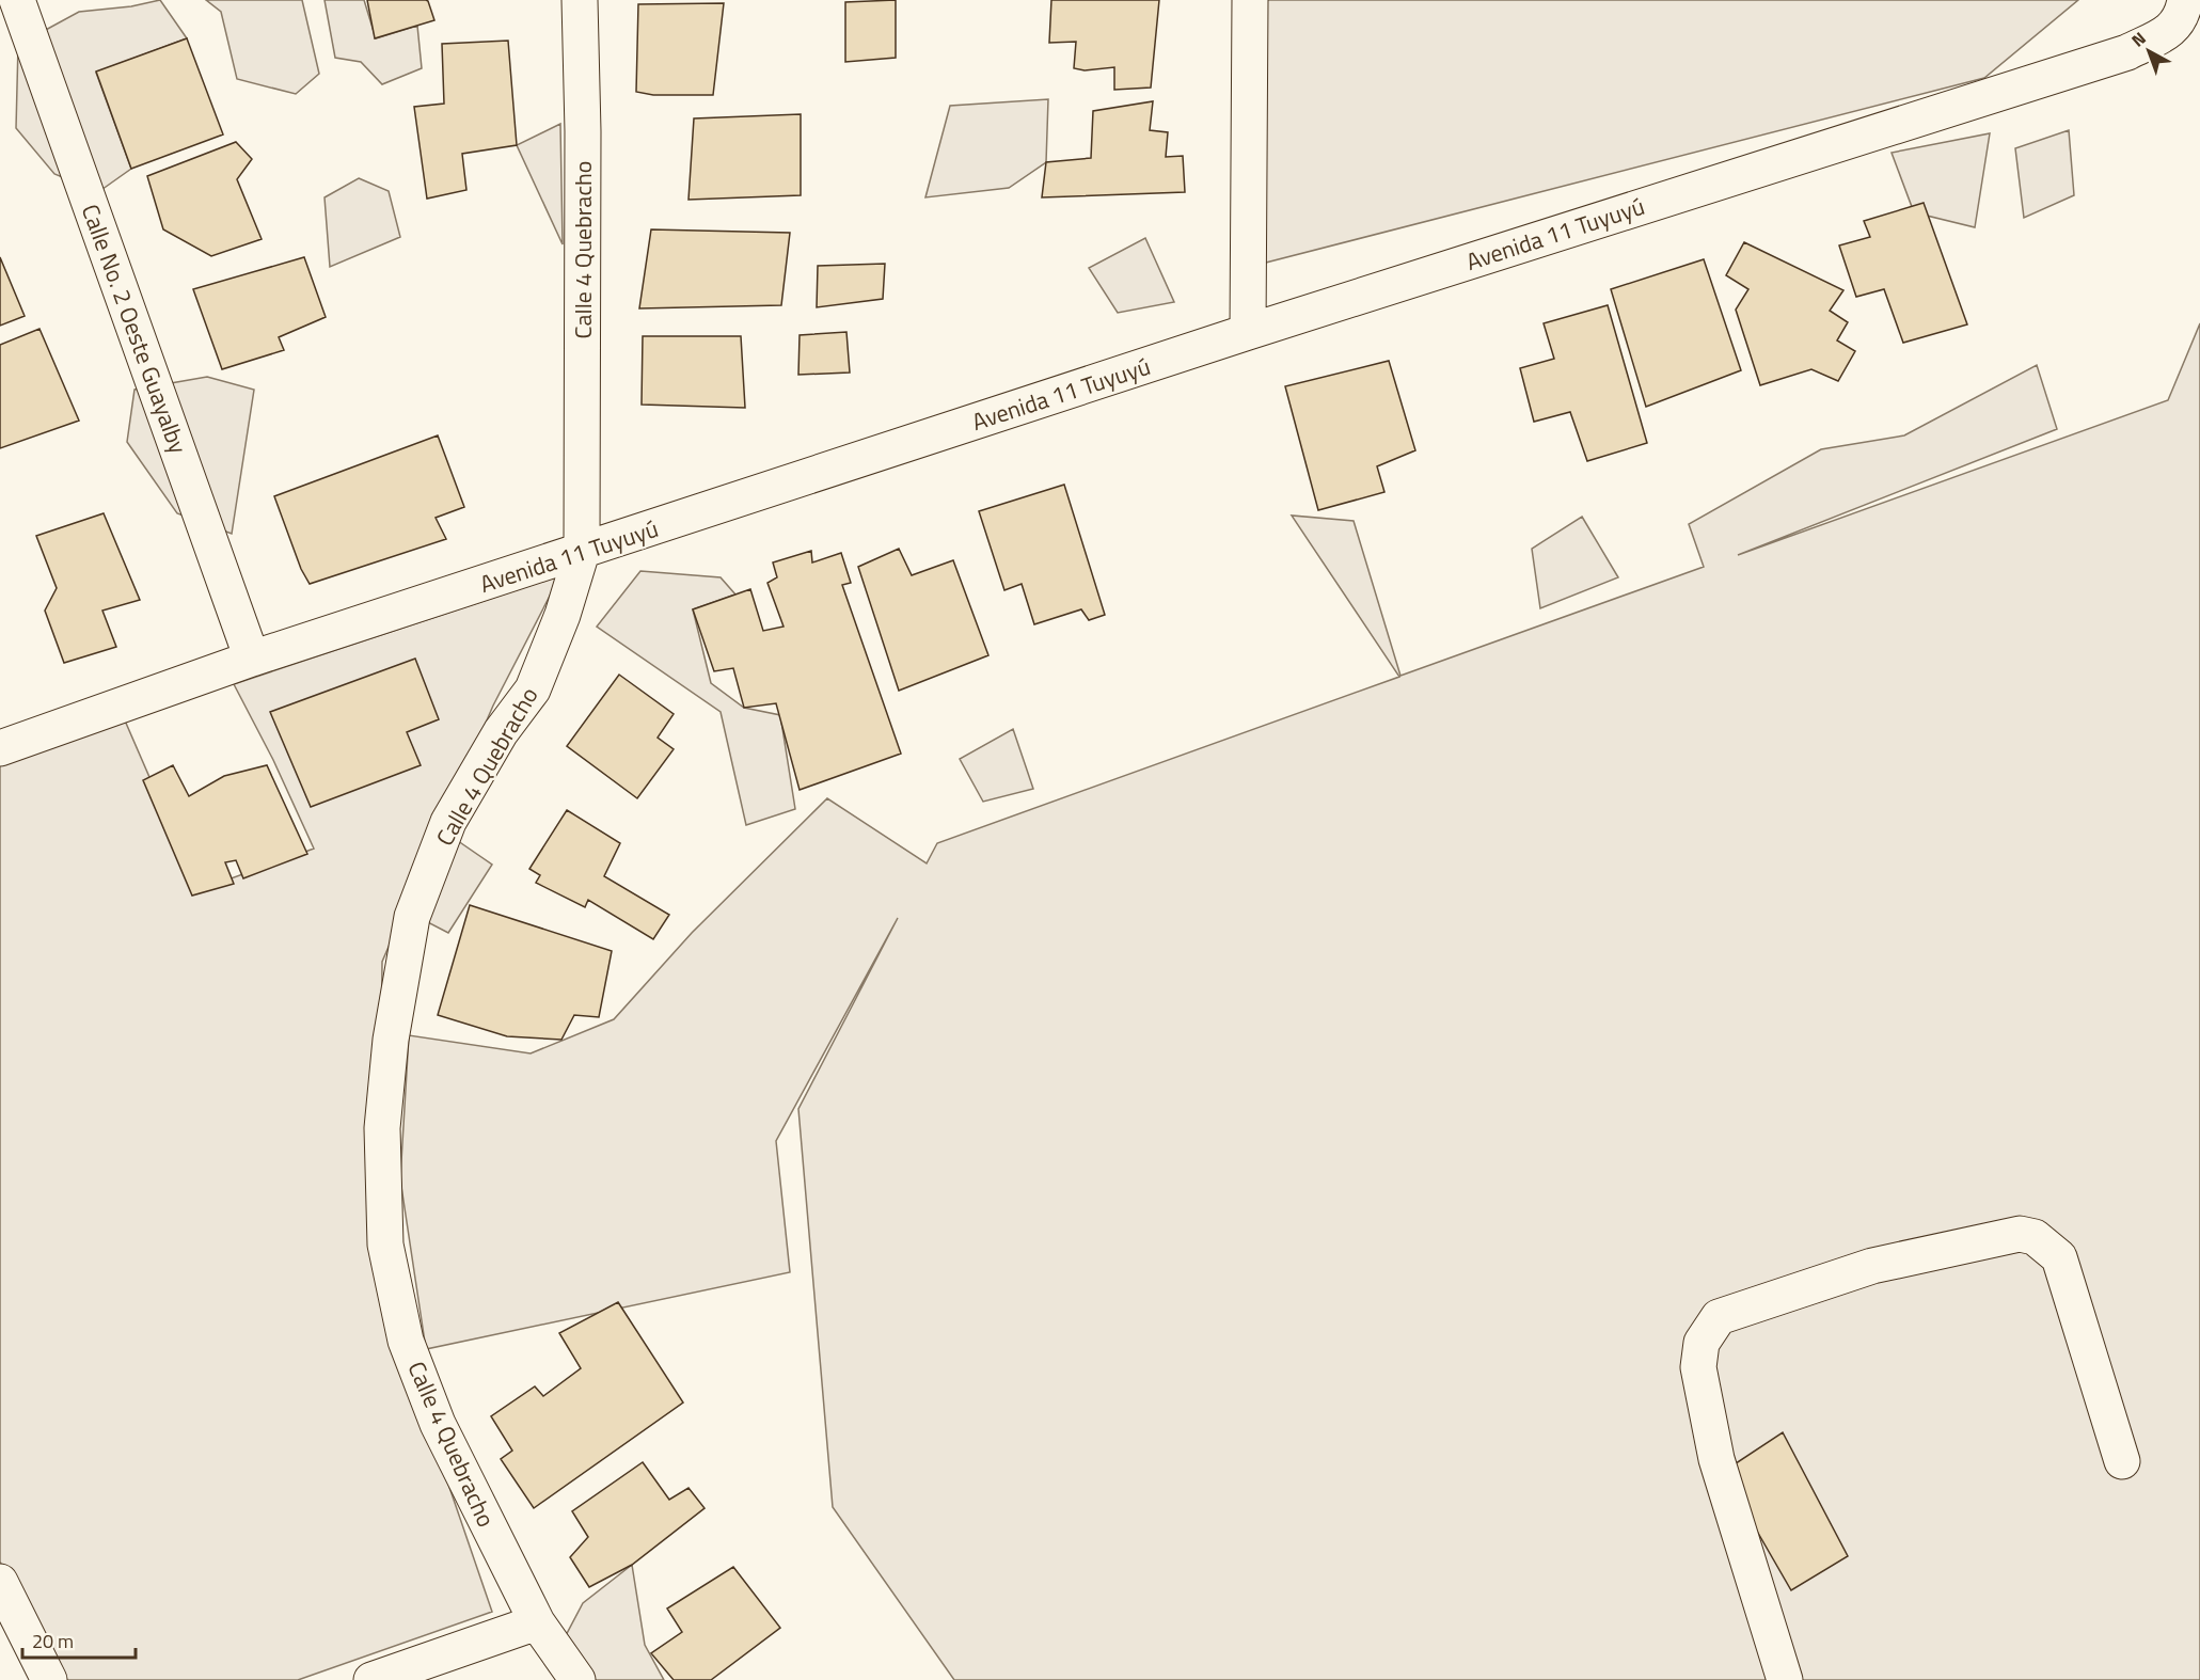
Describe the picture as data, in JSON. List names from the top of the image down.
{
  "streets": {
    "street": ["Avenida 11 Tuyuyú", "Calle 4 Quebracho", "Calle No. 2 Oeste Guayalby"]
  },
  "crossings": [
    ["Avenida 11 Tuyuyú", "Calle 4 Quebracho"],
    ["Avenida 11 Tuyuyú", "Calle No. 2 Oeste Guayalby"]
  ],
  "scale_bar": "20 m",
  "north": "top left"
}
